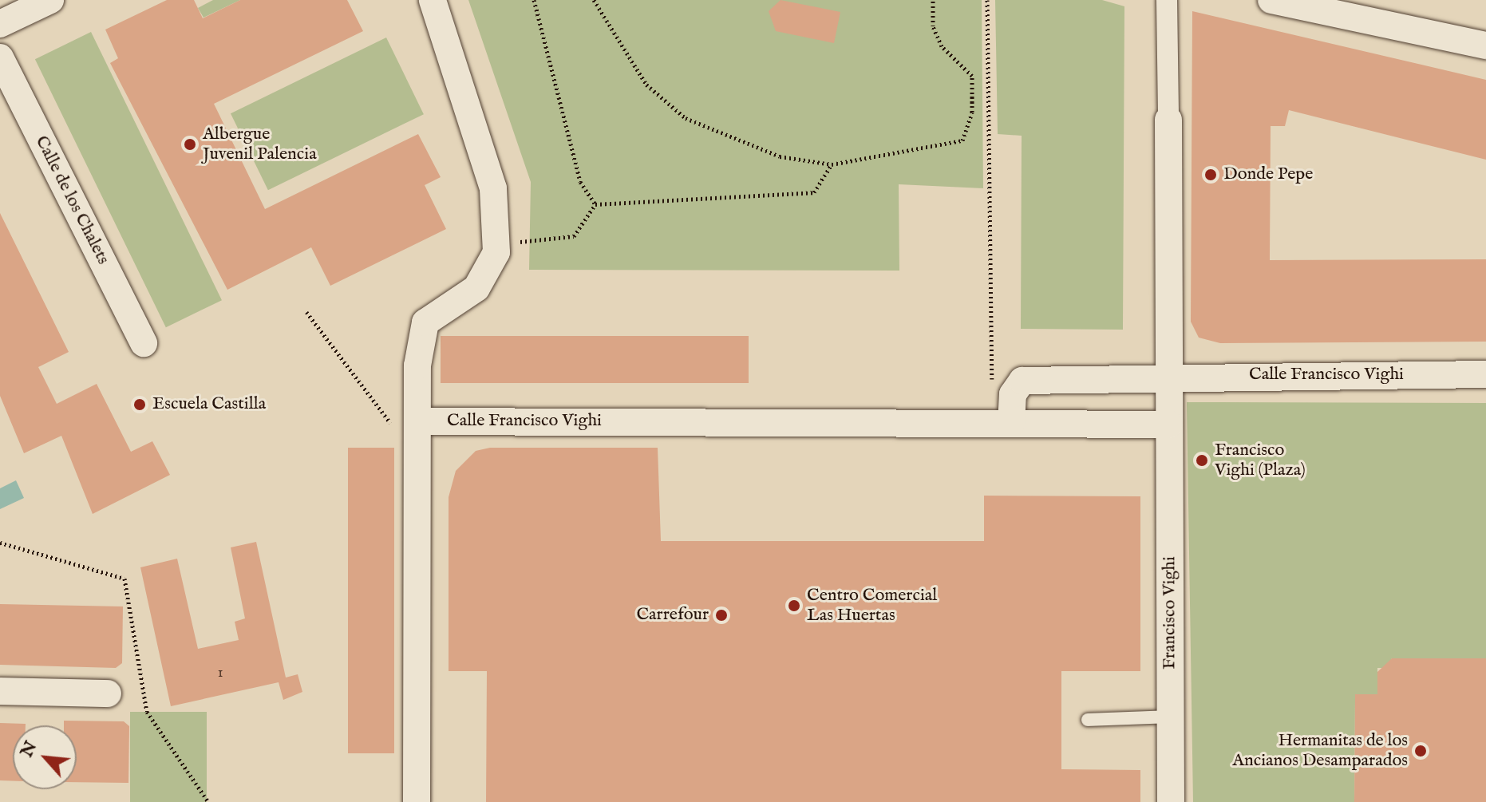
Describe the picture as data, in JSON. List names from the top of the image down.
{
  "streets": {
    "street": ["Calle de los Chalets", "Calle Francisco Vighi", "Francisco Vighi"]
  },
  "crossings": [
    ["Calle Francisco Vighi", "Francisco Vighi"]
  ],
  "places": [
    "Albergue Juvenil Palencia",
    "Donde Pepe",
    "Escuela Castilla",
    "Francisco Vighi (Plaza)",
    "Centro Comercial Las Huertas",
    "Carrefour",
    "Hermanitas de los Ancianos Desamparados"
  ],
  "house_numbers": ["1"],
  "north": "top left"
}
